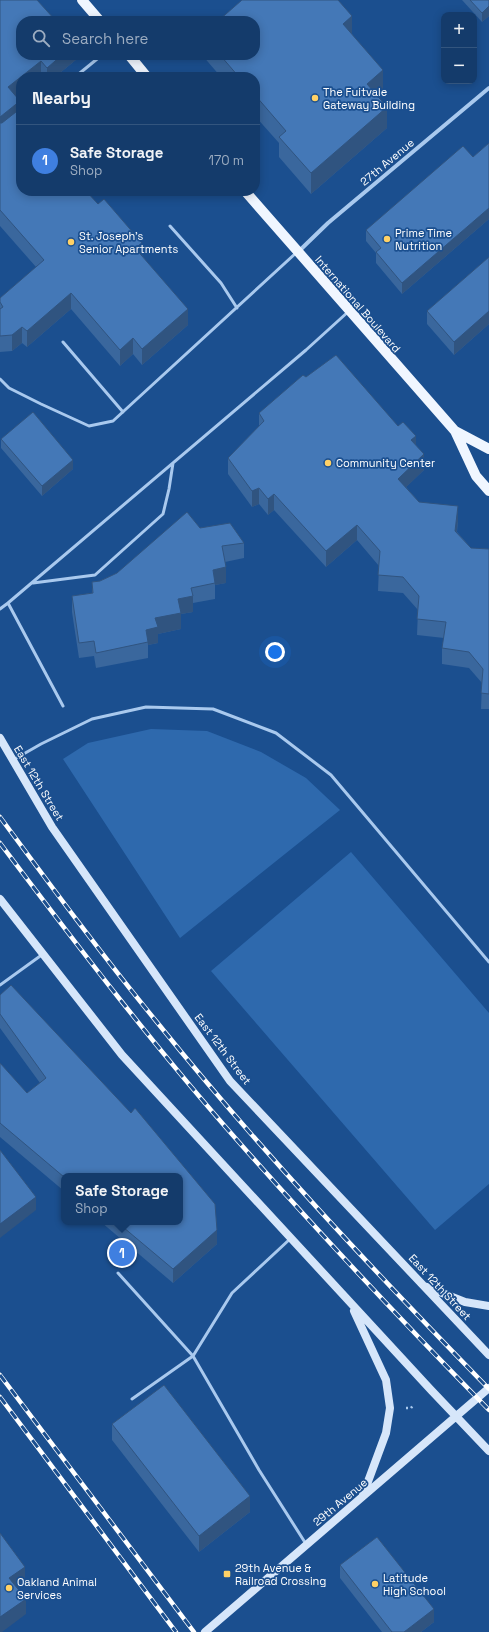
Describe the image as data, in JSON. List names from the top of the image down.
{
  "streets": {
    "main road": ["International Boulevard", "East 12th Street", "29th Avenue"],
    "street": ["27th Avenue"]
  },
  "crossings": [
    ["27th Avenue", "International Boulevard"]
  ],
  "places": {
    "other": [
      "The Fuitvale Gateway Building",
      "Prime Time Nutrition",
      "St. Joseph’s Senior Apartments",
      "Community Center",
      "Latitude High School",
      "Oakland Animal Services"
    ],
    "transit": ["29th Avenue & Railroad Crossing"]
  },
  "page": {
    "map_buttons": ["+", "−"],
    "search": "Search here",
    "heading": "Nearby",
    "list": [
      {
        "mark": "1",
        "name": "Safe Storage",
        "note": "Shop",
        "value": "170 m"
      }
    ],
    "popup": ["Safe Storage", "Shop"],
    "pins": "1"
  }
}
